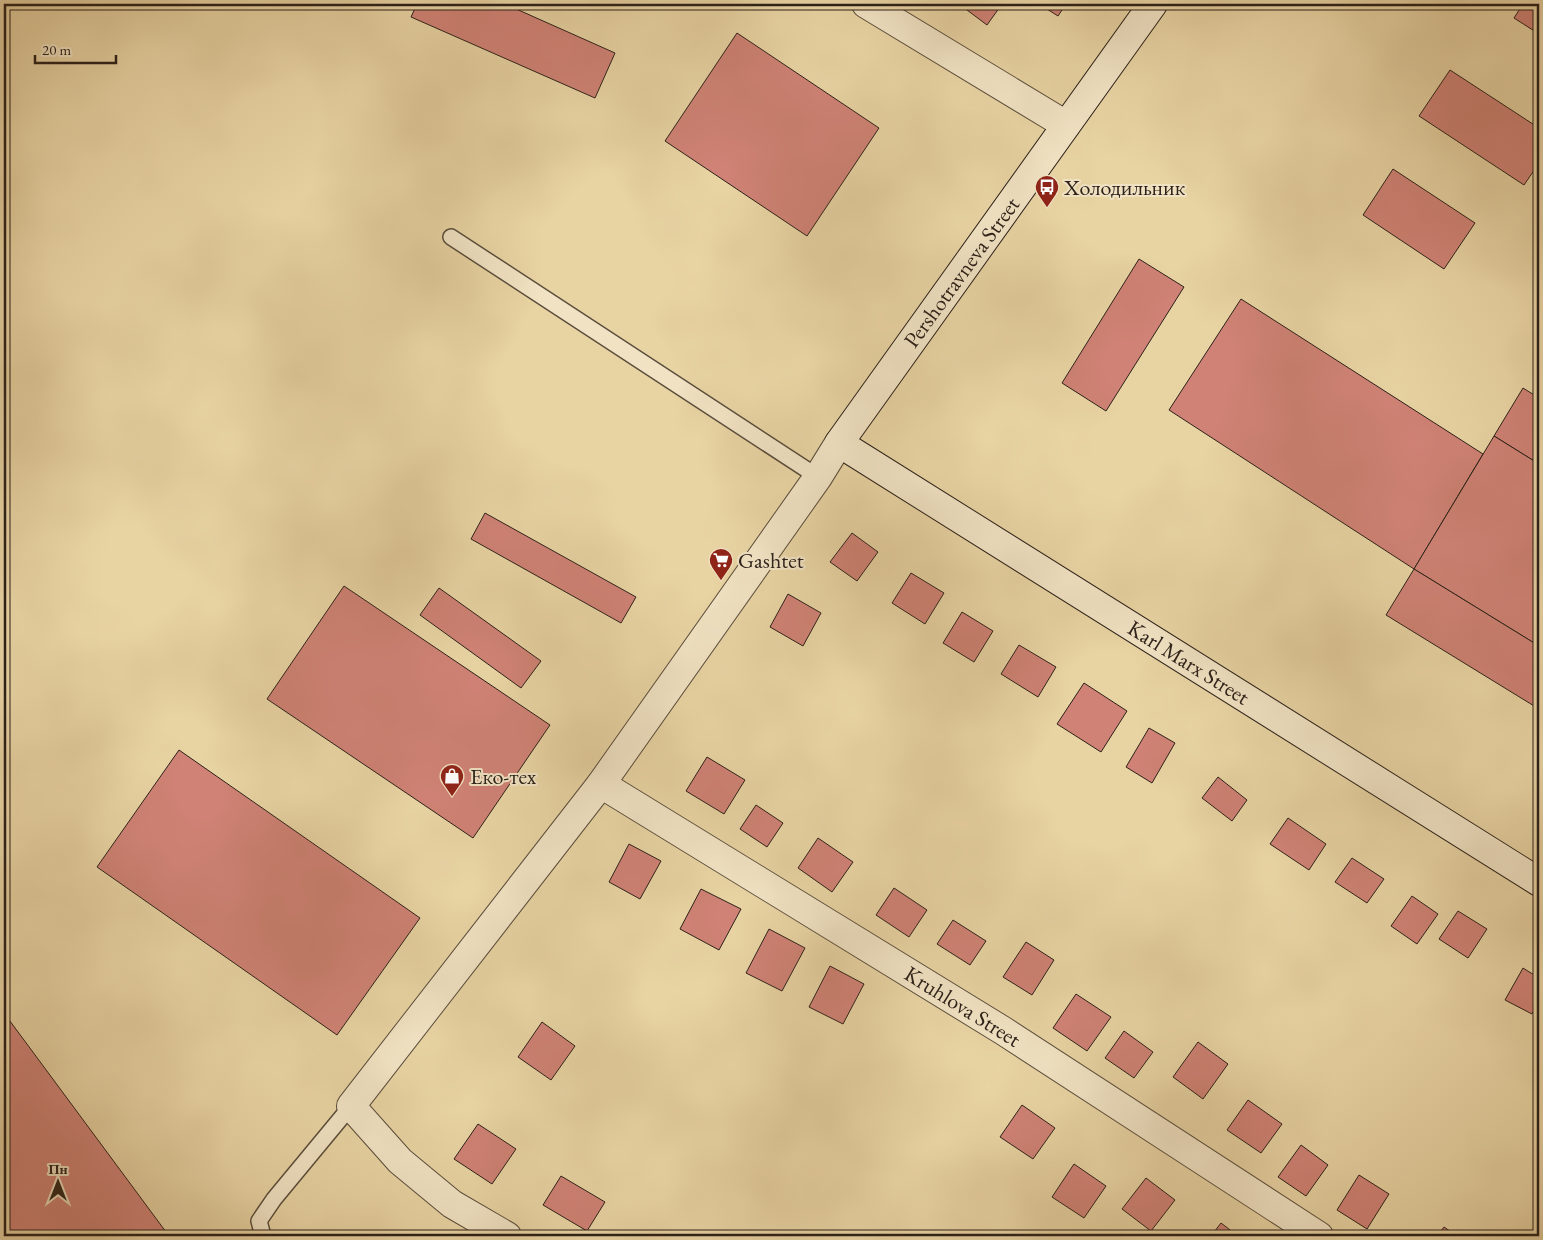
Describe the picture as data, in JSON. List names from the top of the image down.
{
  "streets": {
    "street": ["Pershotravneva Street", "Karl Marx Street", "Kruhlova Street"]
  },
  "crossings": [
    ["Pershotravneva Street", "Karl Marx Street"],
    ["Pershotravneva Street", "Kruhlova Street"]
  ],
  "places": {
    "bus stop": ["Холодильник"],
    "supermarket": ["Gashtet"],
    "shop": ["Еко-тех"]
  },
  "scale_bar": "20 m",
  "north": "top"
}
